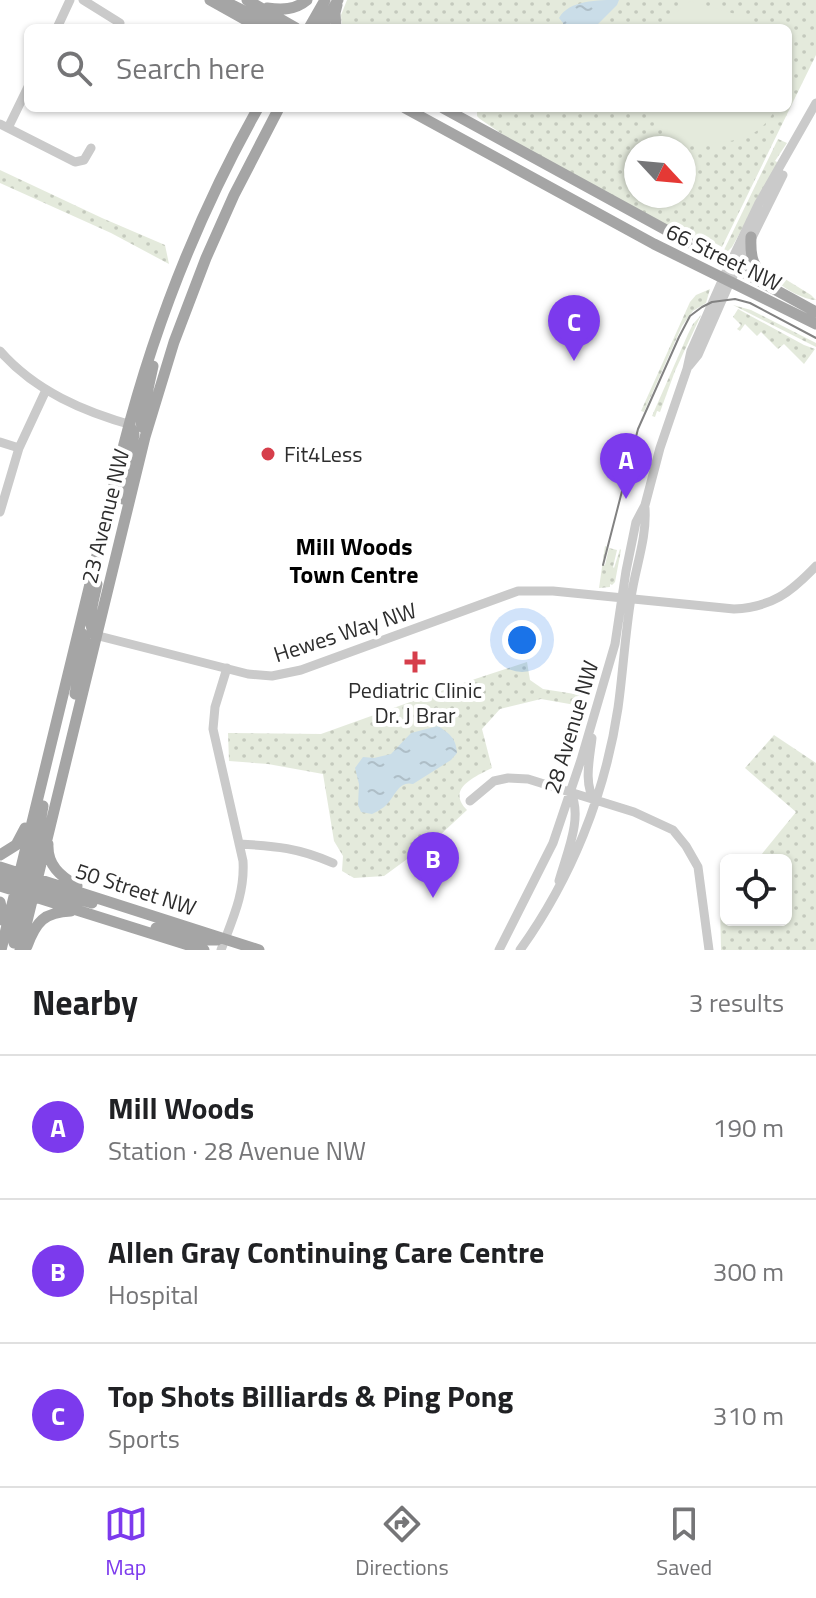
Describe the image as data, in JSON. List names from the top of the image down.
{
  "streets": {
    "main road": ["66 Street NW", "23 Avenue NW", "50 Street NW"],
    "street": ["Hewes Way NW", "28 Avenue NW"]
  },
  "crossings": [
    ["66 Street NW", "28 Avenue NW"],
    ["23 Avenue NW", "Hewes Way NW"],
    ["23 Avenue NW", "50 Street NW"],
    ["Hewes Way NW", "28 Avenue NW"]
  ],
  "districts": ["Mill Woods Town Centre"],
  "places": {
    "other": ["Fit4Less"],
    "health": ["Pediatric Clinic Dr. J Brar"]
  },
  "north": "bottom right",
  "page": {
    "search": "Search here",
    "pins": ["C", "A", "B"],
    "heading": ["Nearby", "3 results"],
    "list": [
      {
        "mark": "A",
        "name": "Mill Woods",
        "note": "Station · 28 Avenue NW",
        "value": "190 m"
      },
      {
        "mark": "B",
        "name": "Allen Gray Continuing Care Centre",
        "note": "Hospital",
        "value": "300 m"
      },
      {
        "mark": "C",
        "name": "Top Shots Billiards & Ping Pong",
        "note": "Sports",
        "value": "310 m"
      }
    ],
    "nav": ["Map", "Directions", "Saved"]
  }
}
